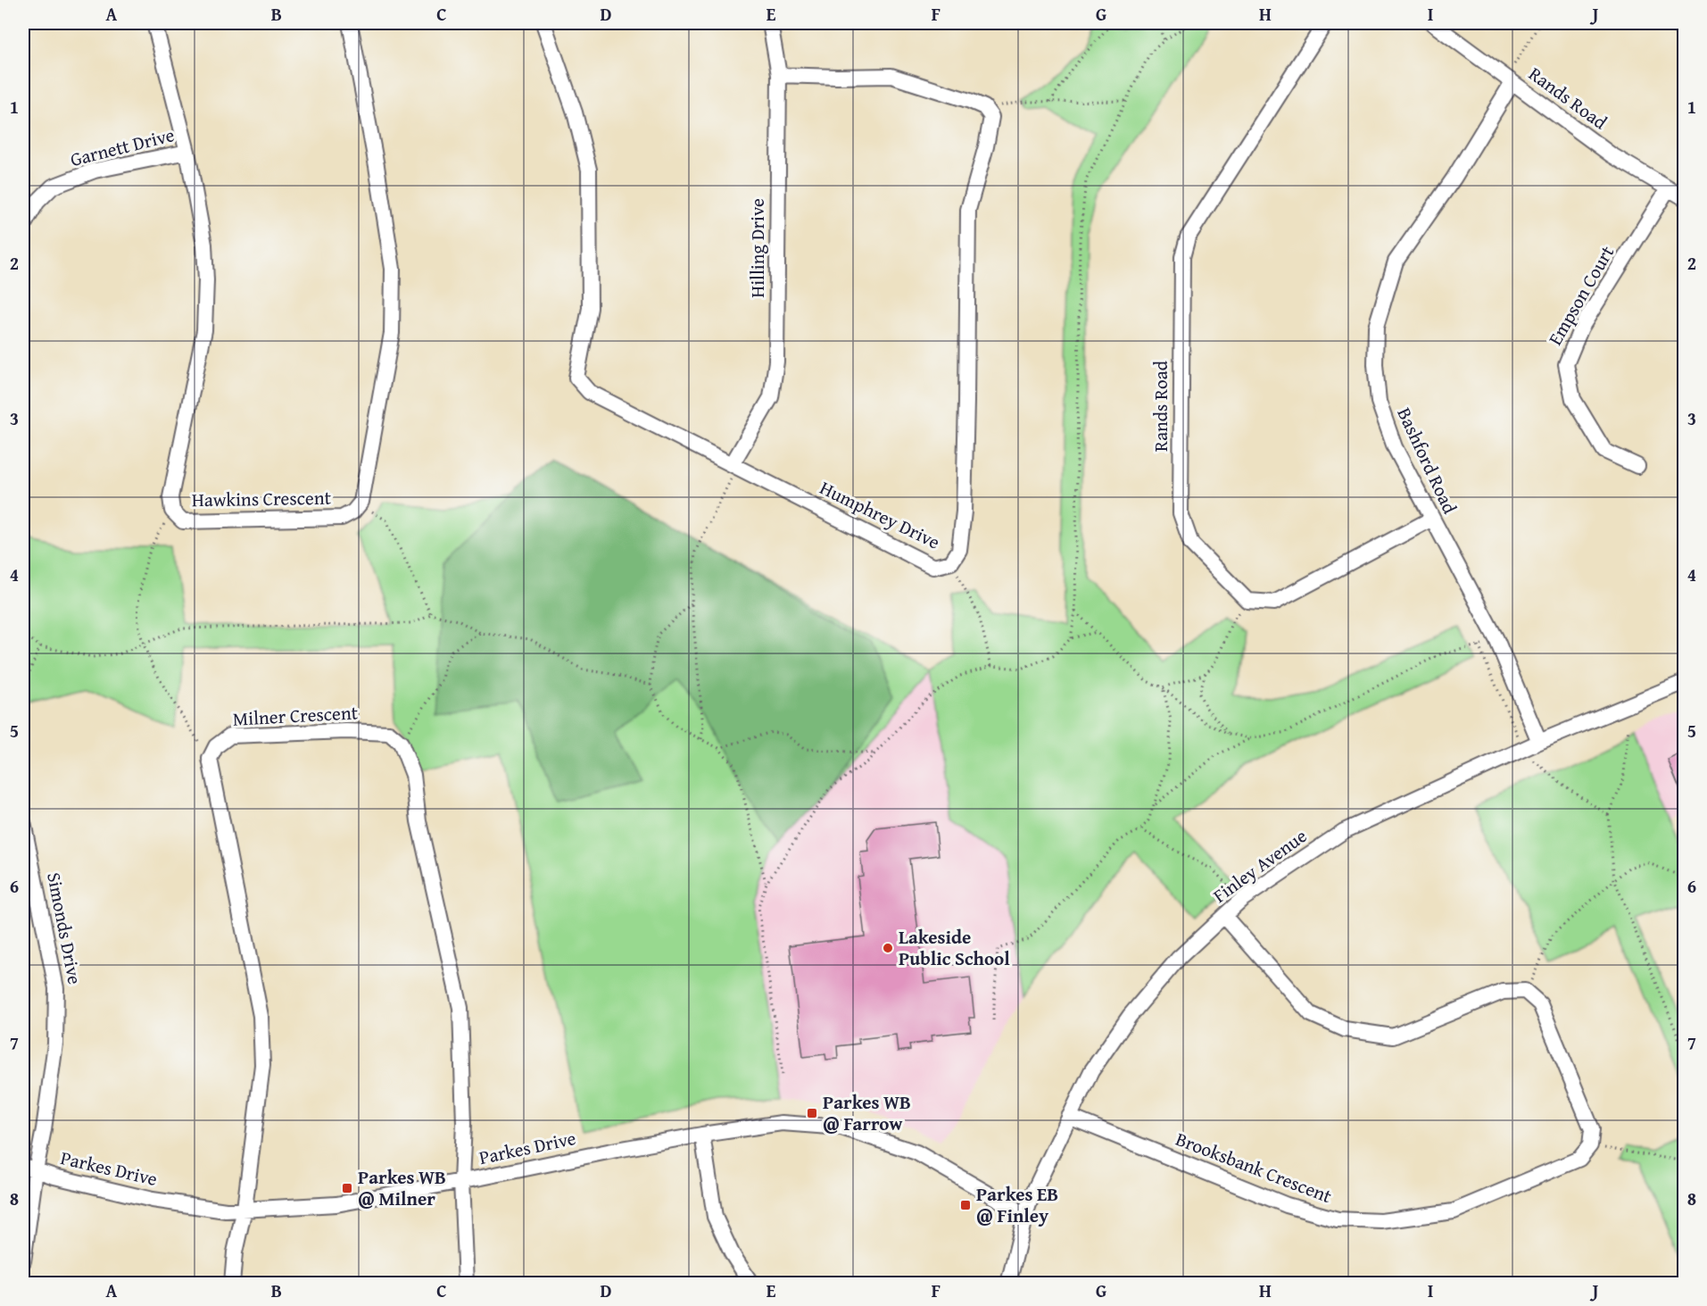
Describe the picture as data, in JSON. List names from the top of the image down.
{
  "streets": {
    "street": [
      "Rands Road",
      "Garnett Drive",
      "Hilling Drive",
      "Empson Court",
      "Bashford Road",
      "Hawkins Crescent",
      "Humphrey Drive",
      "Milner Crescent",
      "Finley Avenue",
      "Simonds Drive",
      "Parkes Drive",
      "Brooksbank Crescent"
    ]
  },
  "crossings": [
    ["Rands Road", "Empson Court"],
    ["Rands Road", "Bashford Road"],
    ["Garnett Drive", "Hawkins Crescent"],
    ["Hilling Drive", "Humphrey Drive"],
    ["Bashford Road", "Finley Avenue"],
    ["Finley Avenue", "Parkes Drive"],
    ["Finley Avenue", "Brooksbank Crescent"],
    ["Simonds Drive", "Parkes Drive"]
  ],
  "places": {
    "other": ["Lakeside Public School"],
    "transit": ["Parkes WB @ Farrow", "Parkes WB @ Milner", "Parkes EB @ Finley"]
  },
  "grid": {
    "columns": [
      "A",
      "B",
      "C",
      "D",
      "E",
      "F",
      "G",
      "H",
      "I",
      "J"
    ],
    "rows": [
      "1",
      "2",
      "3",
      "4",
      "5",
      "6",
      "7",
      "8"
    ]
  }
}
